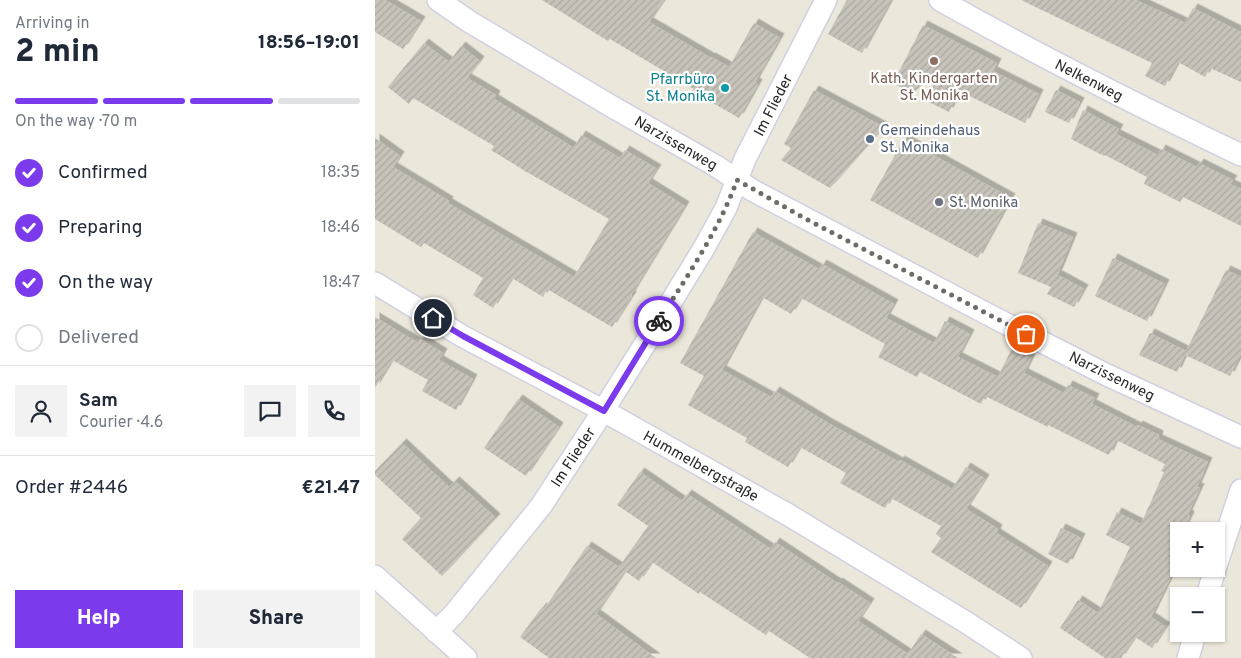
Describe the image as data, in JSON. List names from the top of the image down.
{
  "streets": {
    "street": [
      "Nelkenweg",
      "Im Flieder",
      "Narzissenweg",
      "Hummelbergstraße"
    ]
  },
  "crossings": [
    ["Im Flieder", "Narzissenweg"],
    ["Im Flieder", "Hummelbergstraße"]
  ],
  "places": [
    "Kath. Kindergarten St. Monika",
    "Pfarrbüro St. Monika",
    "Gemeindehaus St. Monika",
    "St. Monika"
  ],
  "page": {
    "heading": ["2 min", "Arriving in", "18:56–19:01"],
    "panel": [
      "Sam",
      "Courier · 4.6",
      "Order #2446",
      "€21.47"
    ],
    "bar": "On the way · 70 m",
    "list": [
      ["Confirmed", "18:35"],
      ["Preparing", "18:46"],
      ["On the way", "18:47"],
      "Delivered"
    ],
    "map_buttons": ["+", "−"],
    "buttons": ["Help", "Share"]
  }
}
